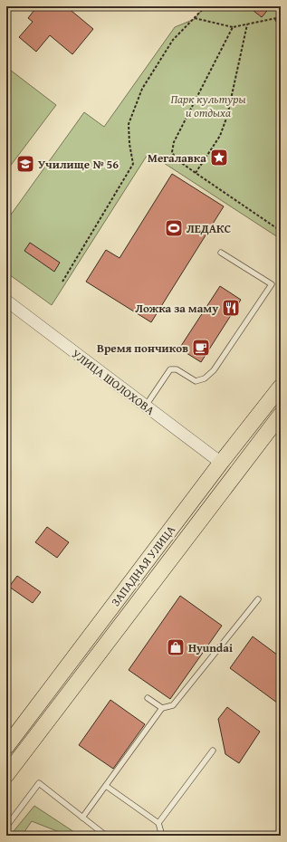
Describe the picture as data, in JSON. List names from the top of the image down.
{
  "streets": {
    "main road": ["ЗАПАДНАЯ УЛИЦА"],
    "street": ["УЛИЦА ШОЛОХОВА"]
  },
  "crossings": [
    ["УЛИЦА ШОЛОХОВА", "ЗАПАДНАЯ УЛИЦА"]
  ],
  "parks": ["Парк культуры и отдыха"],
  "places": {
    "place": ["Мегалавка"],
    "school or university": ["Училище № 56"],
    "sports": ["ЛЕДАКС"],
    "restaurant": ["Ложка за маму"],
    "cafe": ["Время пончиков"],
    "shop": ["Hyundai"]
  }
}
